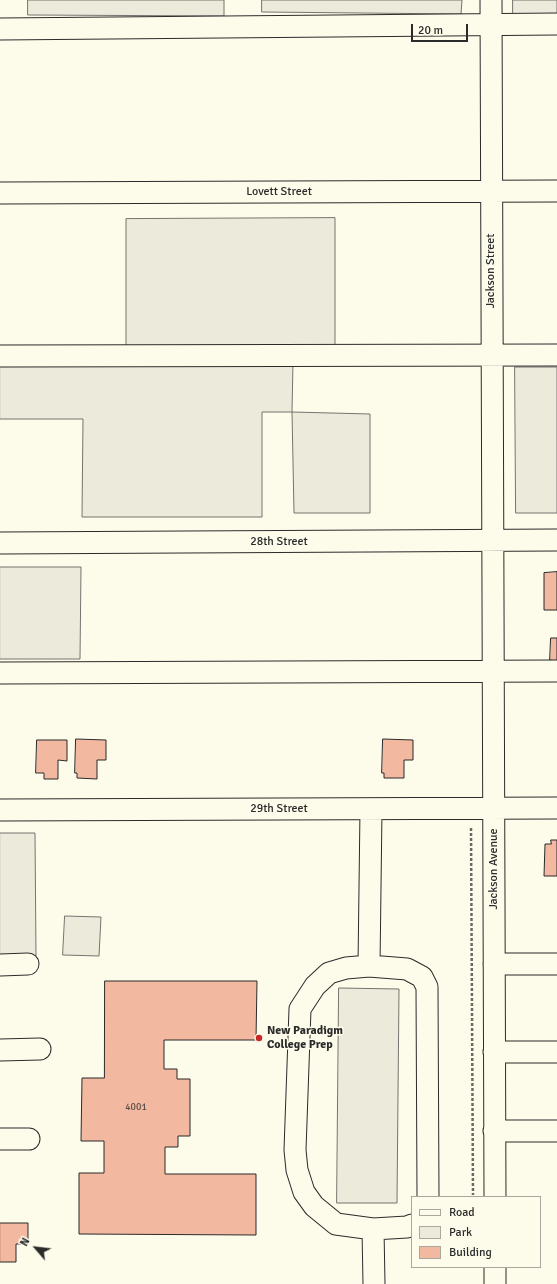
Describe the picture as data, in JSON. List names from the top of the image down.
{
  "streets": {
    "street": [
      "Lovett Street",
      "Jackson Street",
      "28th Street",
      "29th Street",
      "Jackson Avenue"
    ]
  },
  "crossings": [
    ["Lovett Street", "Jackson Street"],
    ["Jackson Street", "28th Street"],
    ["Jackson Street", "Jackson Avenue"],
    ["28th Street", "Jackson Avenue"],
    ["29th Street", "Jackson Avenue"]
  ],
  "places": ["New Paradigm College Prep"],
  "house_numbers": ["4001"],
  "legend": ["Road", "Park", "Building"],
  "scale_bar": "20 m",
  "north": "top left"
}
